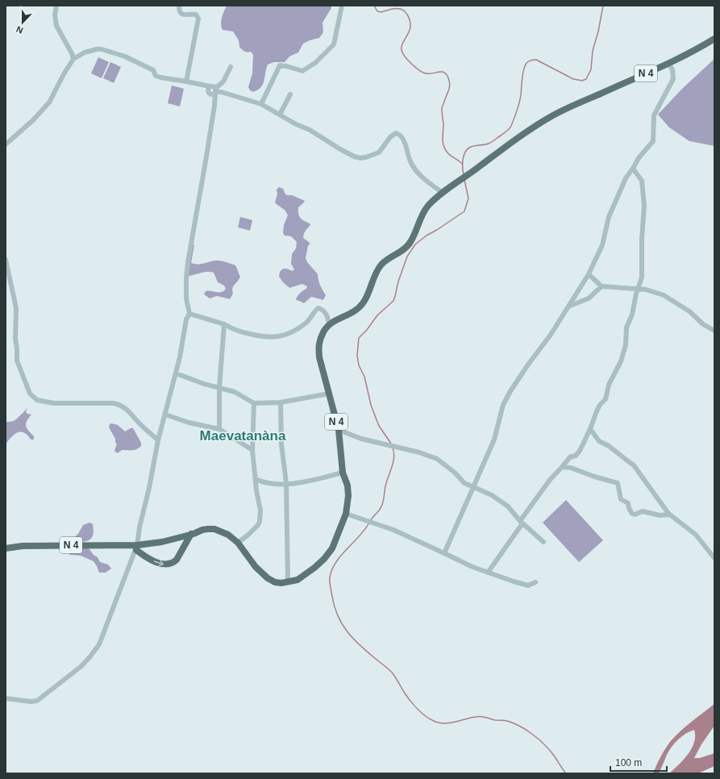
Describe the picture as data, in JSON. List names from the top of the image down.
{
  "streets": {
    "main road": ["N 4"]
  },
  "districts": ["Maevatanàna"],
  "scale_bar": "100 m",
  "north": "bottom"
}
